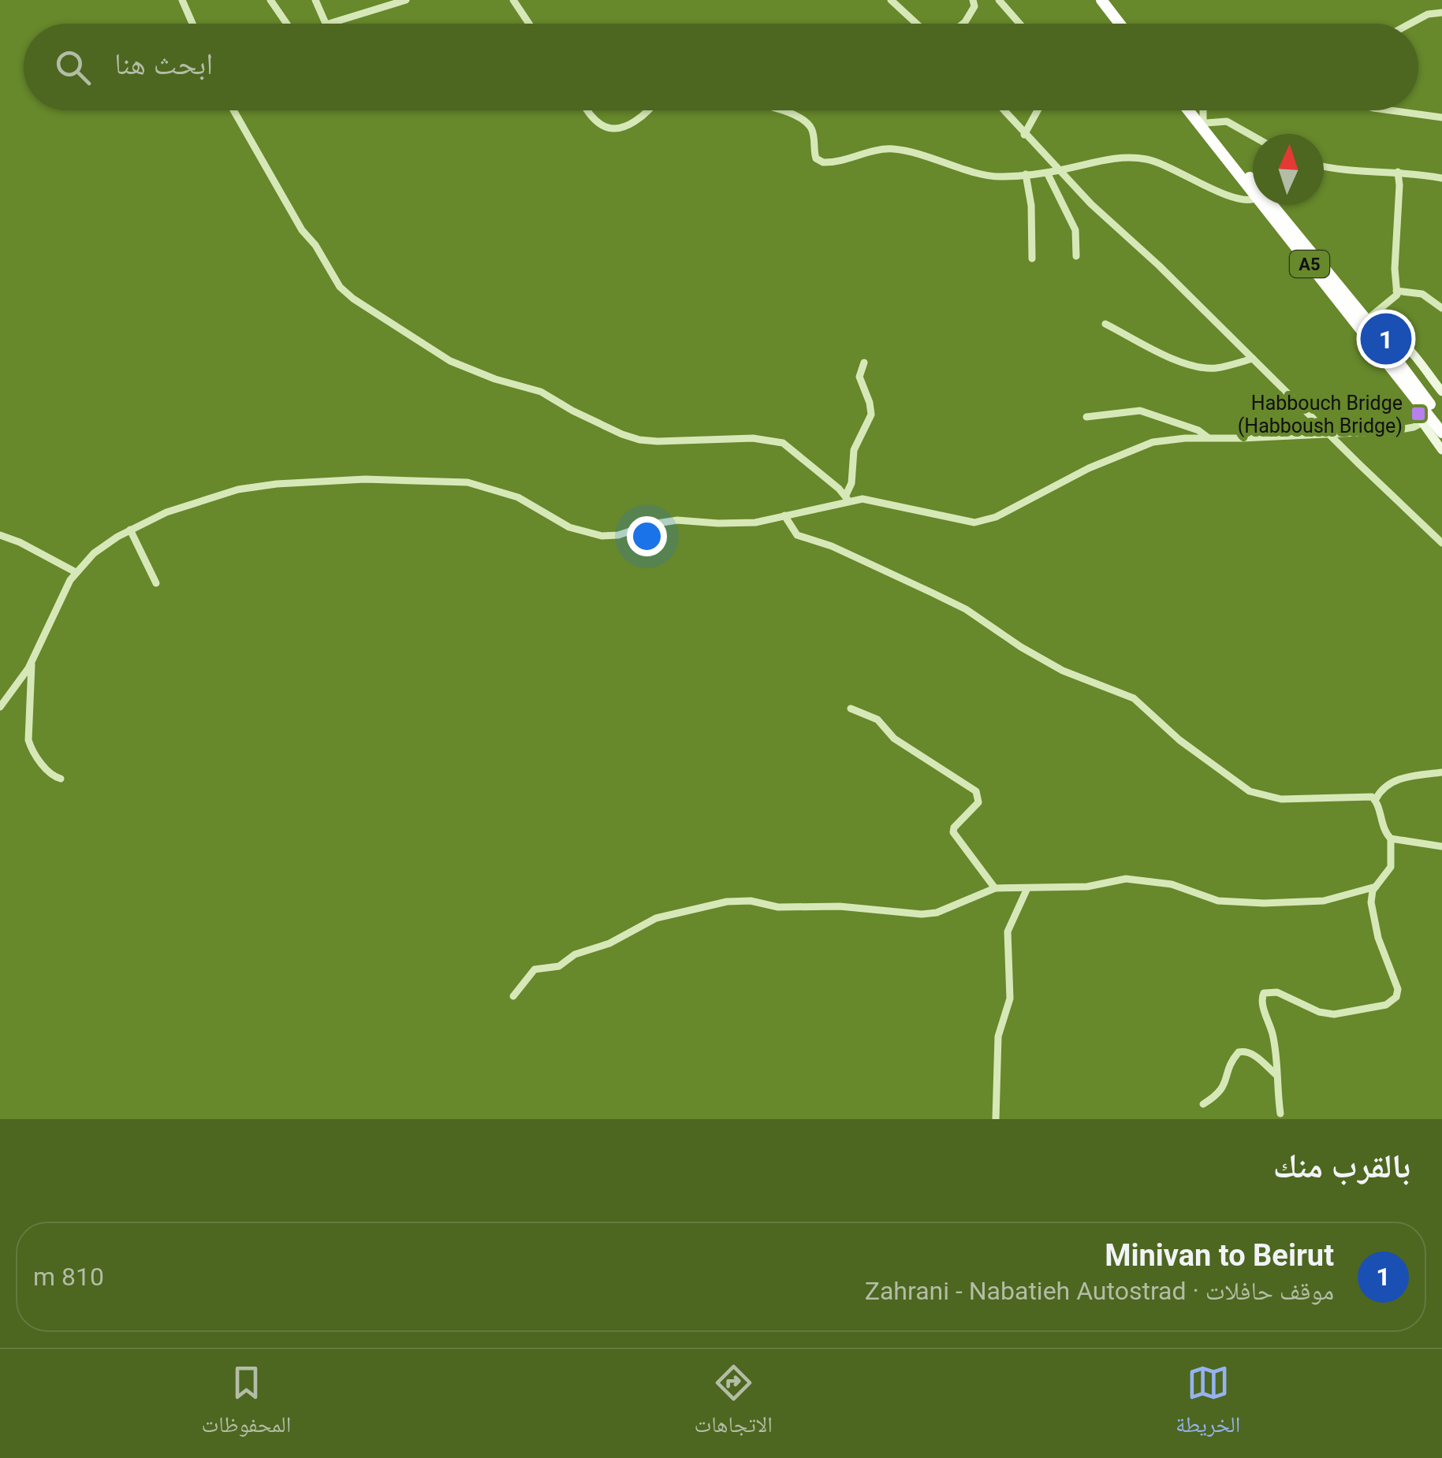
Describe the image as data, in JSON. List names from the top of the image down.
{
  "streets": {
    "highway": ["A5"]
  },
  "places": {
    "transit": ["Habbouch Bridge (Habboush Bridge)"]
  },
  "north": "top",
  "page": {
    "search": "ابحث هنا",
    "pins": "1",
    "heading": "بالقرب منك",
    "list": [
      {
        "mark": "1",
        "name": "Minivan to Beirut",
        "note": "موقف حافلات · Zahrani - Nabatieh Autostrad",
        "value": "810 m"
      }
    ],
    "nav": ["الخريطة", "الاتجاهات", "المحفوظات"]
  }
}
